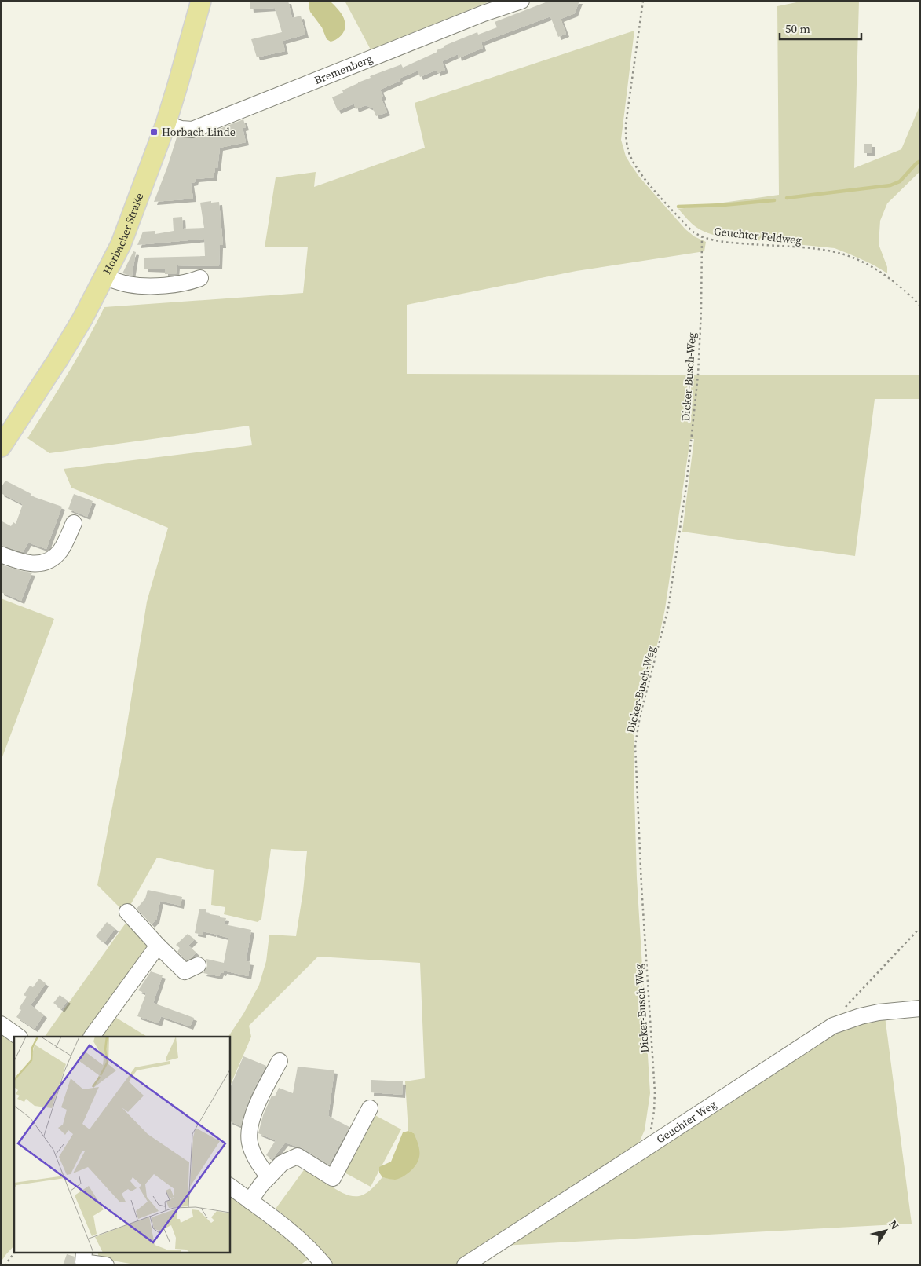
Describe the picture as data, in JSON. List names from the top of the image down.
{
  "streets": {
    "main road": ["Horbacher Straße"],
    "street": ["Bremenberg", "Geuchter Weg"],
    "path": ["Geuchter Feldweg", "Dicker-Busch-Weg"]
  },
  "crossings": [
    ["Bremenberg", "Horbacher Straße"],
    ["Geuchter Feldweg", "Dicker-Busch-Weg"],
    ["Dicker-Busch-Weg", "Geuchter Weg"]
  ],
  "places": {
    "transit": ["Horbach Linde"]
  },
  "scale_bar": "50 m",
  "north": "top right"
}
